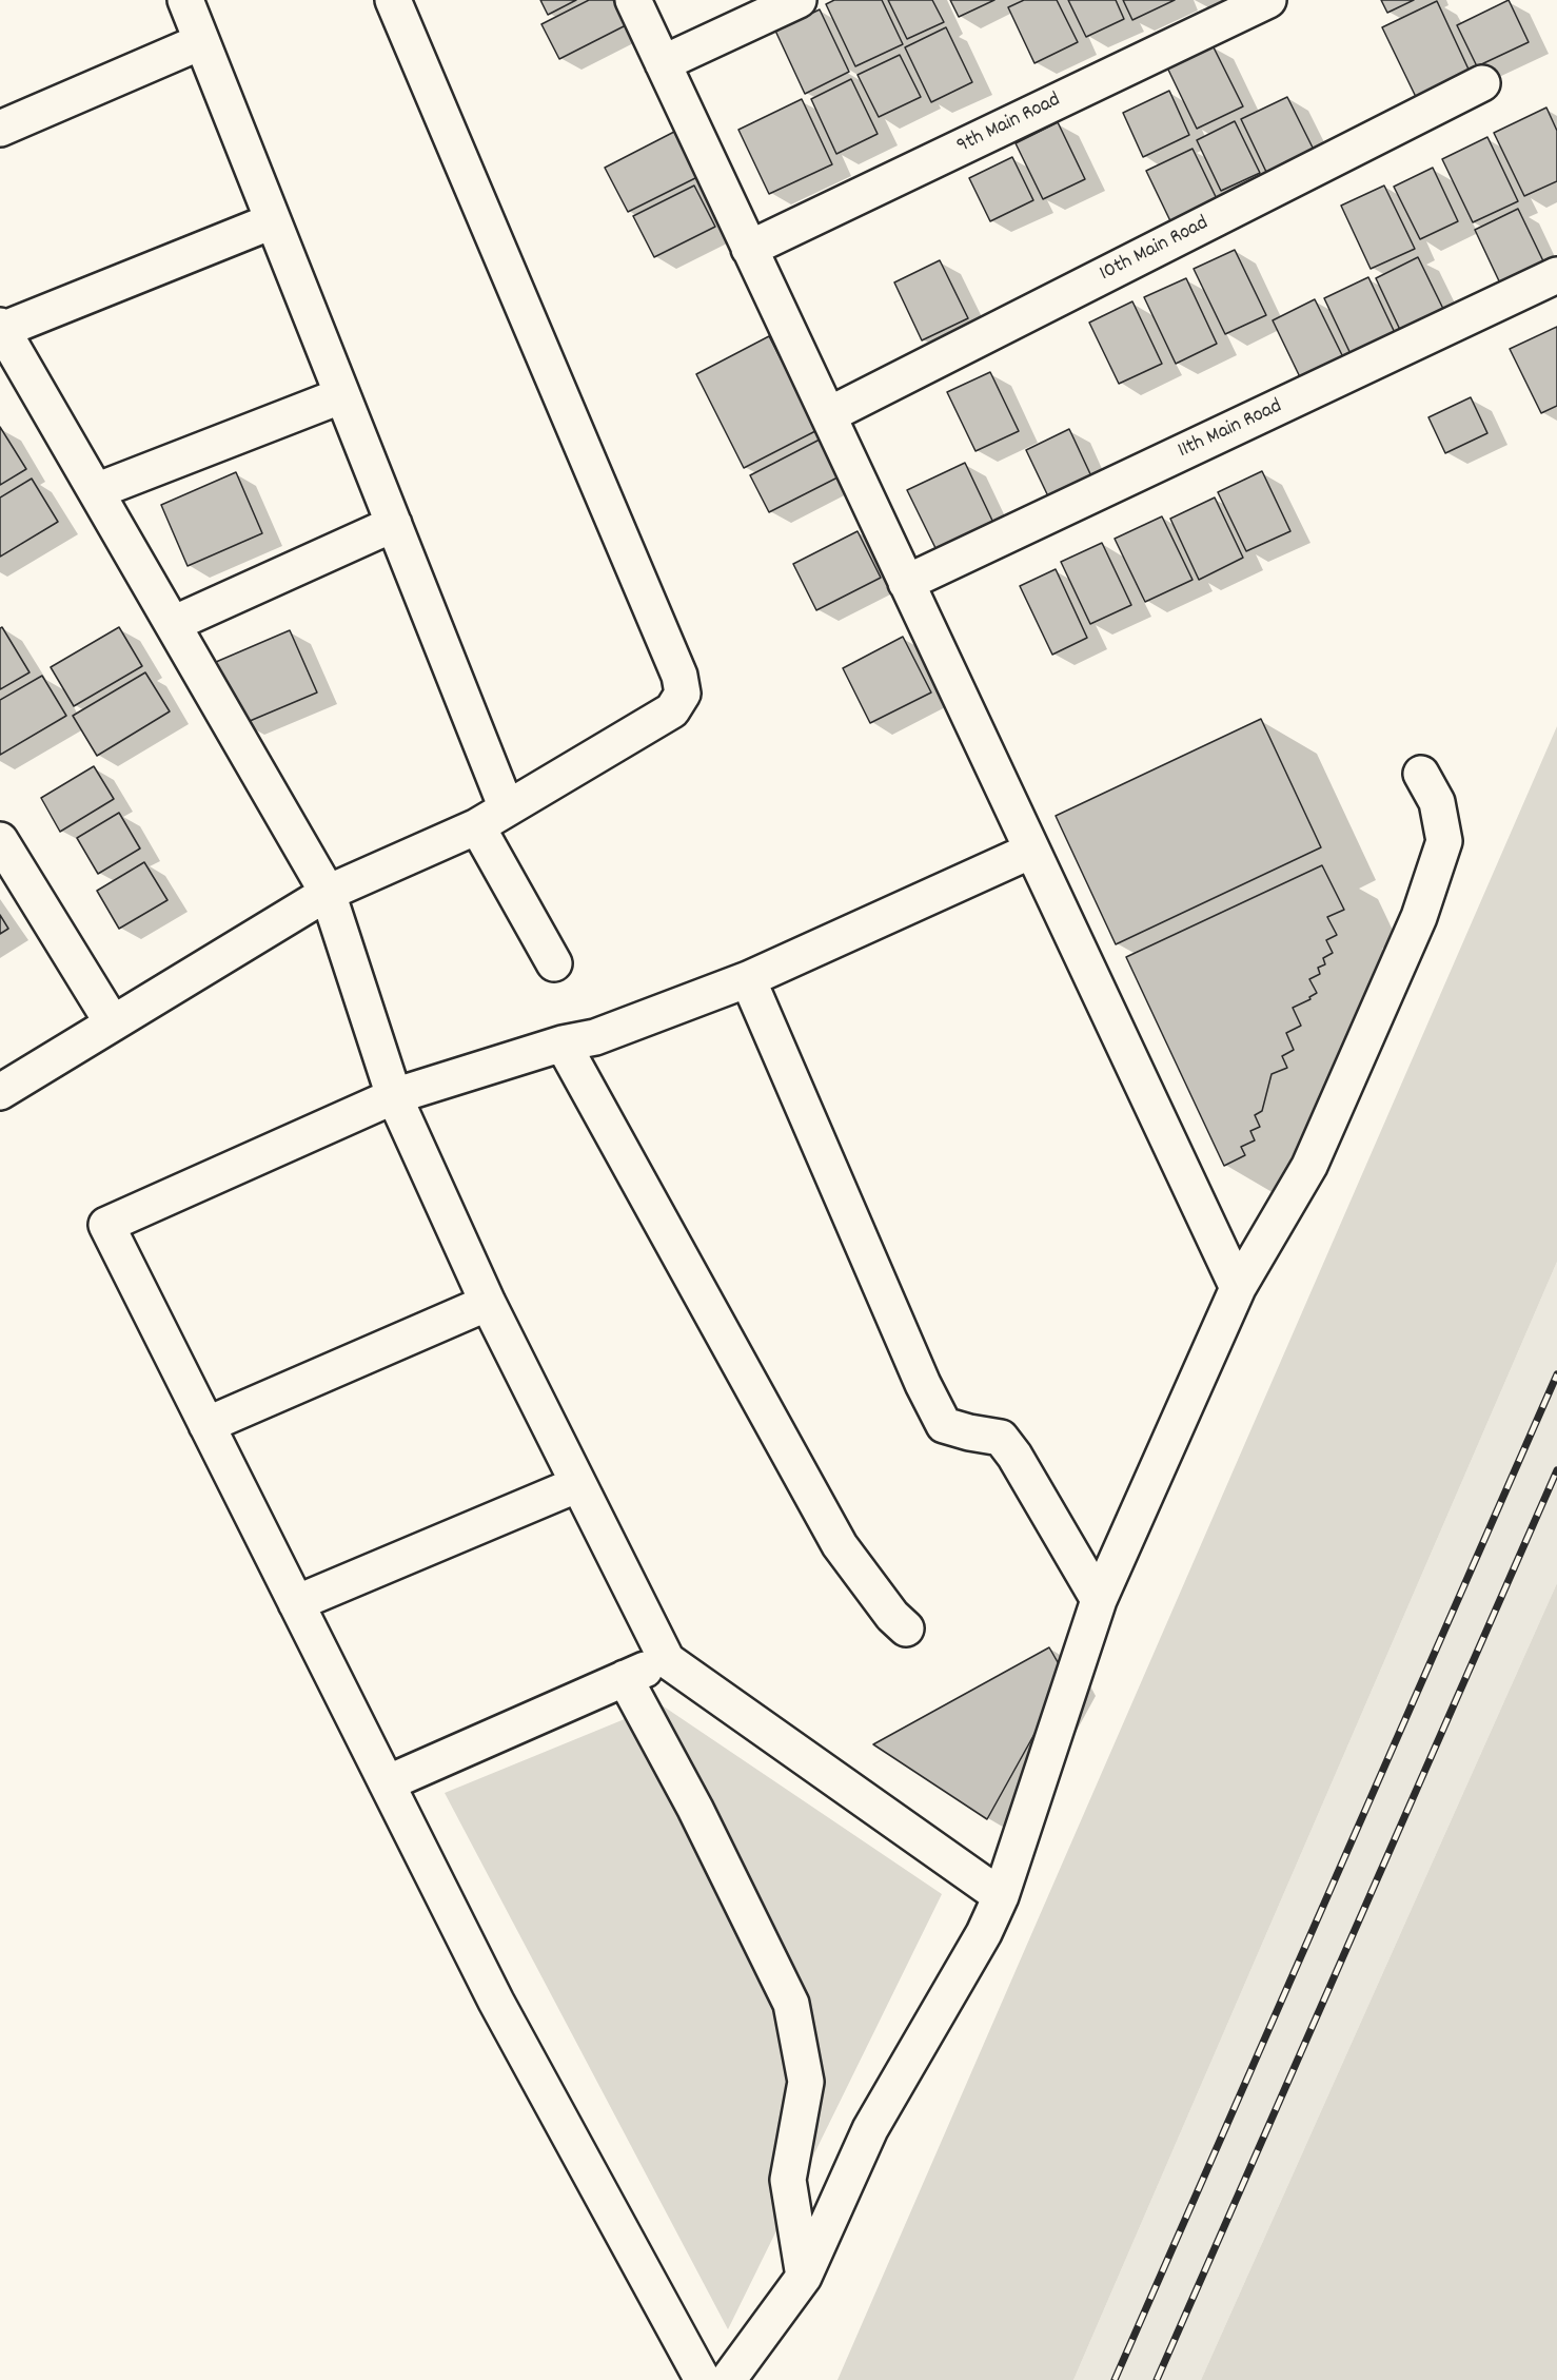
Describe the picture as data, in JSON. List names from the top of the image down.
{
  "streets": {
    "street": ["9th Main Road", "10th Main Road", "11th Main Road"]
  }
}
